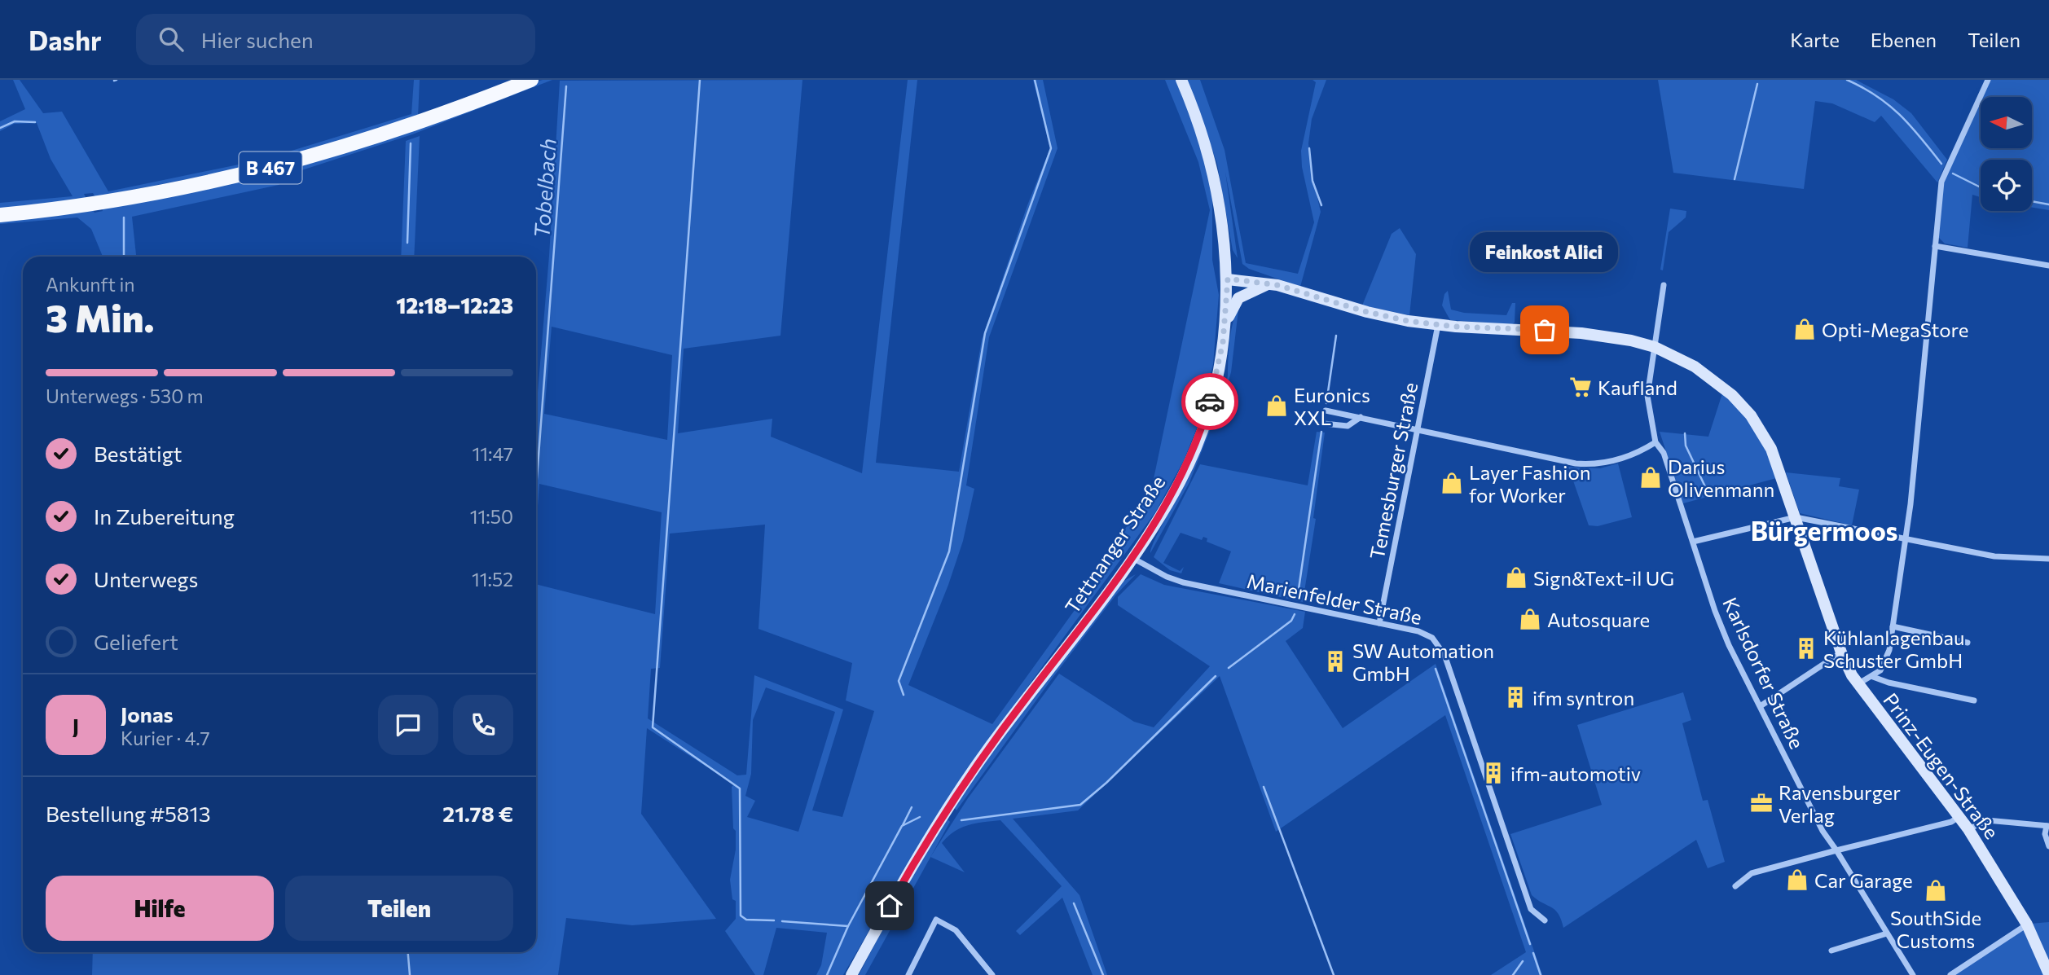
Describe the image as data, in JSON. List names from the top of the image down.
{
  "streets": {
    "main road": ["B 467"],
    "street": [
      "Temesburger Straße",
      "Tettnanger Straße",
      "Marienfelder Straße",
      "Karlsdorfer Straße",
      "Prinz-Eugen-Straße"
    ]
  },
  "crossings": [
    ["Temesburger Straße", "Marienfelder Straße"],
    ["Temesburger Straße", "Prinz-Eugen-Straße"],
    ["Tettnanger Straße", "Marienfelder Straße"],
    ["Tettnanger Straße", "Prinz-Eugen-Straße"],
    ["Karlsdorfer Straße", "Prinz-Eugen-Straße"]
  ],
  "districts": ["Bürgermoos"],
  "water": ["Tobelbach"],
  "places": {
    "shop": [
      "Opti-MegaStore",
      "Euronics XXL",
      "Darius Olivenmann",
      "Layer Fashion for Worker",
      "Sign&Text-il UG",
      "Autosquare",
      "Car Garage",
      "SouthSide Customs"
    ],
    "other": ["Feinkost Alici"],
    "supermarket": ["Kaufland"],
    "building": [
      "Kühlanlagenbau Schuster GmbH",
      "SW Automation GmbH",
      "ifm syntron",
      "ifm-automotiv"
    ],
    "office": ["Ravensburger Verlag"]
  },
  "north": "left",
  "page": {
    "header": "Dashr",
    "search": "Hier suchen",
    "nav": ["Karte", "Ebenen", "Teilen"],
    "bubble": "Feinkost Alici",
    "heading": ["3 Min.", "Ankunft in", "12:18–12:23"],
    "panel": [
      "Jonas",
      "Kurier · 4.7",
      "Bestellung #5813",
      "21.78 €"
    ],
    "bar": "Unterwegs · 530 m",
    "list": [
      ["Bestätigt", "11:47"],
      ["In Zubereitung", "11:50"],
      ["Unterwegs", "11:52"],
      "Geliefert"
    ],
    "round": "J",
    "buttons": ["Hilfe", "Teilen"]
  }
}
